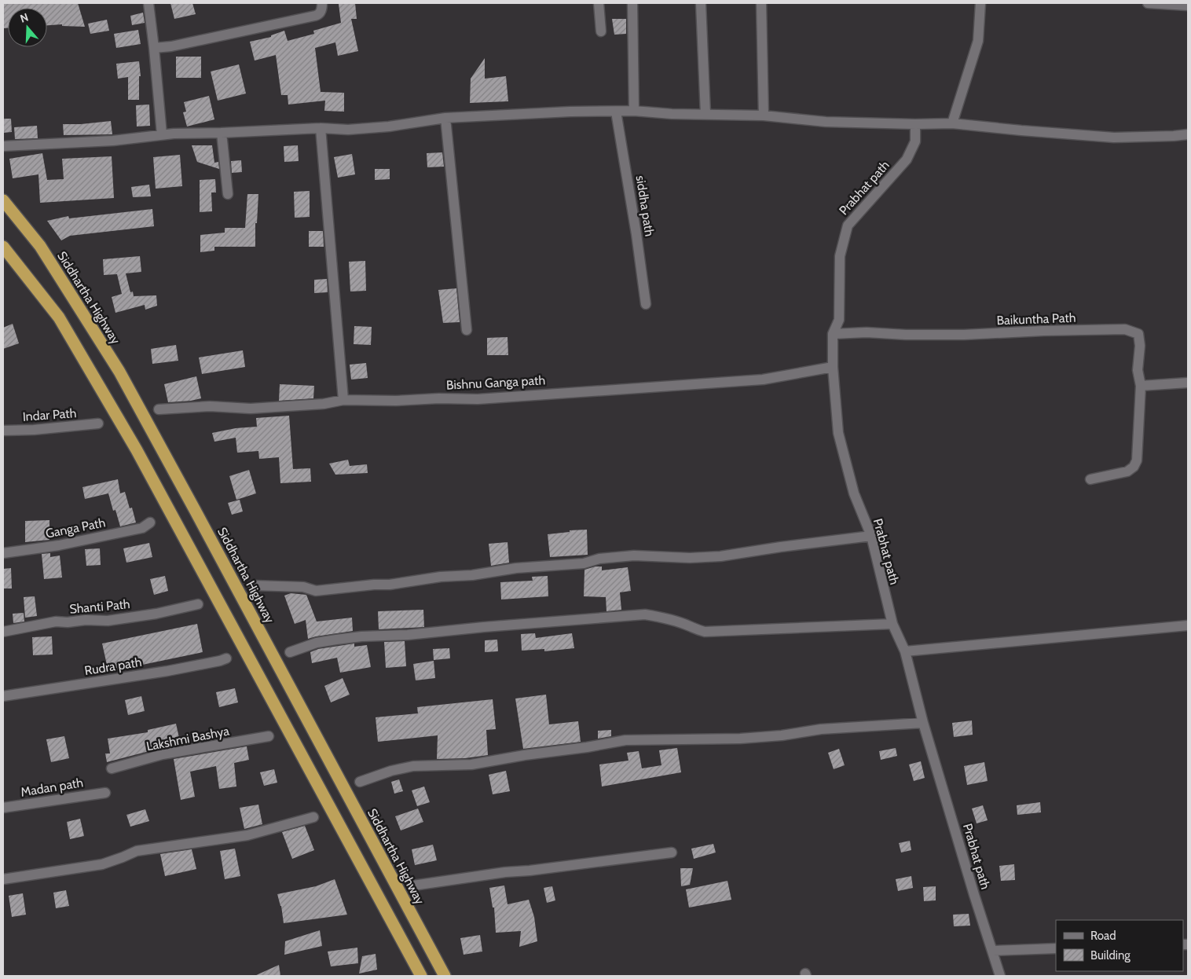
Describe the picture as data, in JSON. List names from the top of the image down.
{
  "streets": {
    "highway": ["Siddhartha Highway"],
    "street": [
      "Prabhat path",
      "siddha path",
      "Baikuntha Path",
      "Bishnu Ganga path",
      "Indar Path",
      "Ganga Path",
      "Shanti Path",
      "Rudra path",
      "Lakshmi Bashya",
      "Madan path"
    ]
  },
  "crossings": [
    ["Prabhat path", "Baikuntha Path"],
    ["Prabhat path", "Bishnu Ganga path"]
  ],
  "legend": ["Road", "Building"],
  "north": "top"
}
